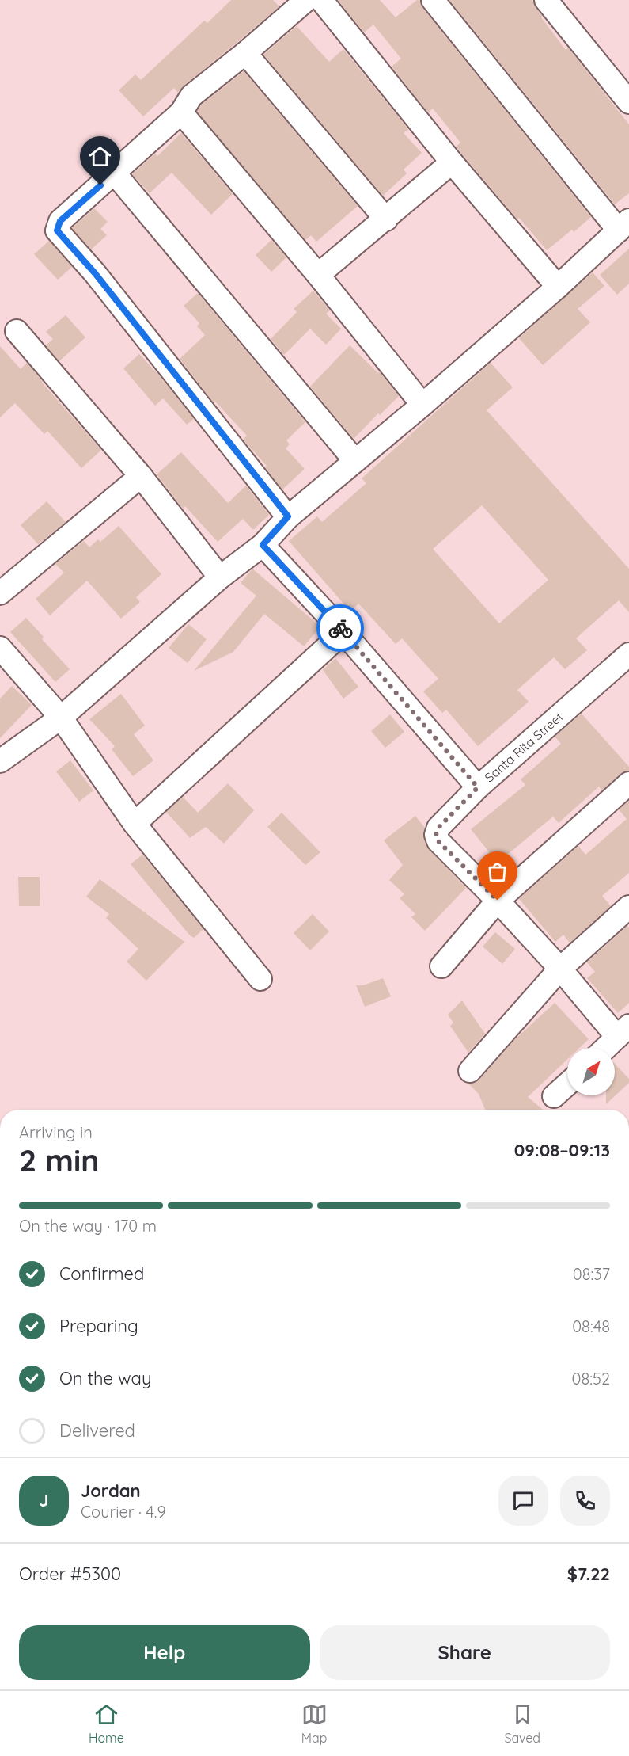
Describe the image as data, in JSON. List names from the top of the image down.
{
  "streets": {
    "street": ["Santa Rita Street"]
  },
  "north": "top right",
  "page": {
    "heading": ["2 min", "Arriving in", "09:08–09:13"],
    "panel": [
      "Jordan",
      "Courier · 4.9",
      "Order #5300",
      "$7.22"
    ],
    "bar": "On the way · 170 m",
    "list": [
      ["Confirmed", "08:37"],
      ["Preparing", "08:48"],
      ["On the way", "08:52"],
      "Delivered"
    ],
    "round": "J",
    "buttons": ["Help", "Share"],
    "tabs": ["Home", "Map", "Saved"]
  }
}
